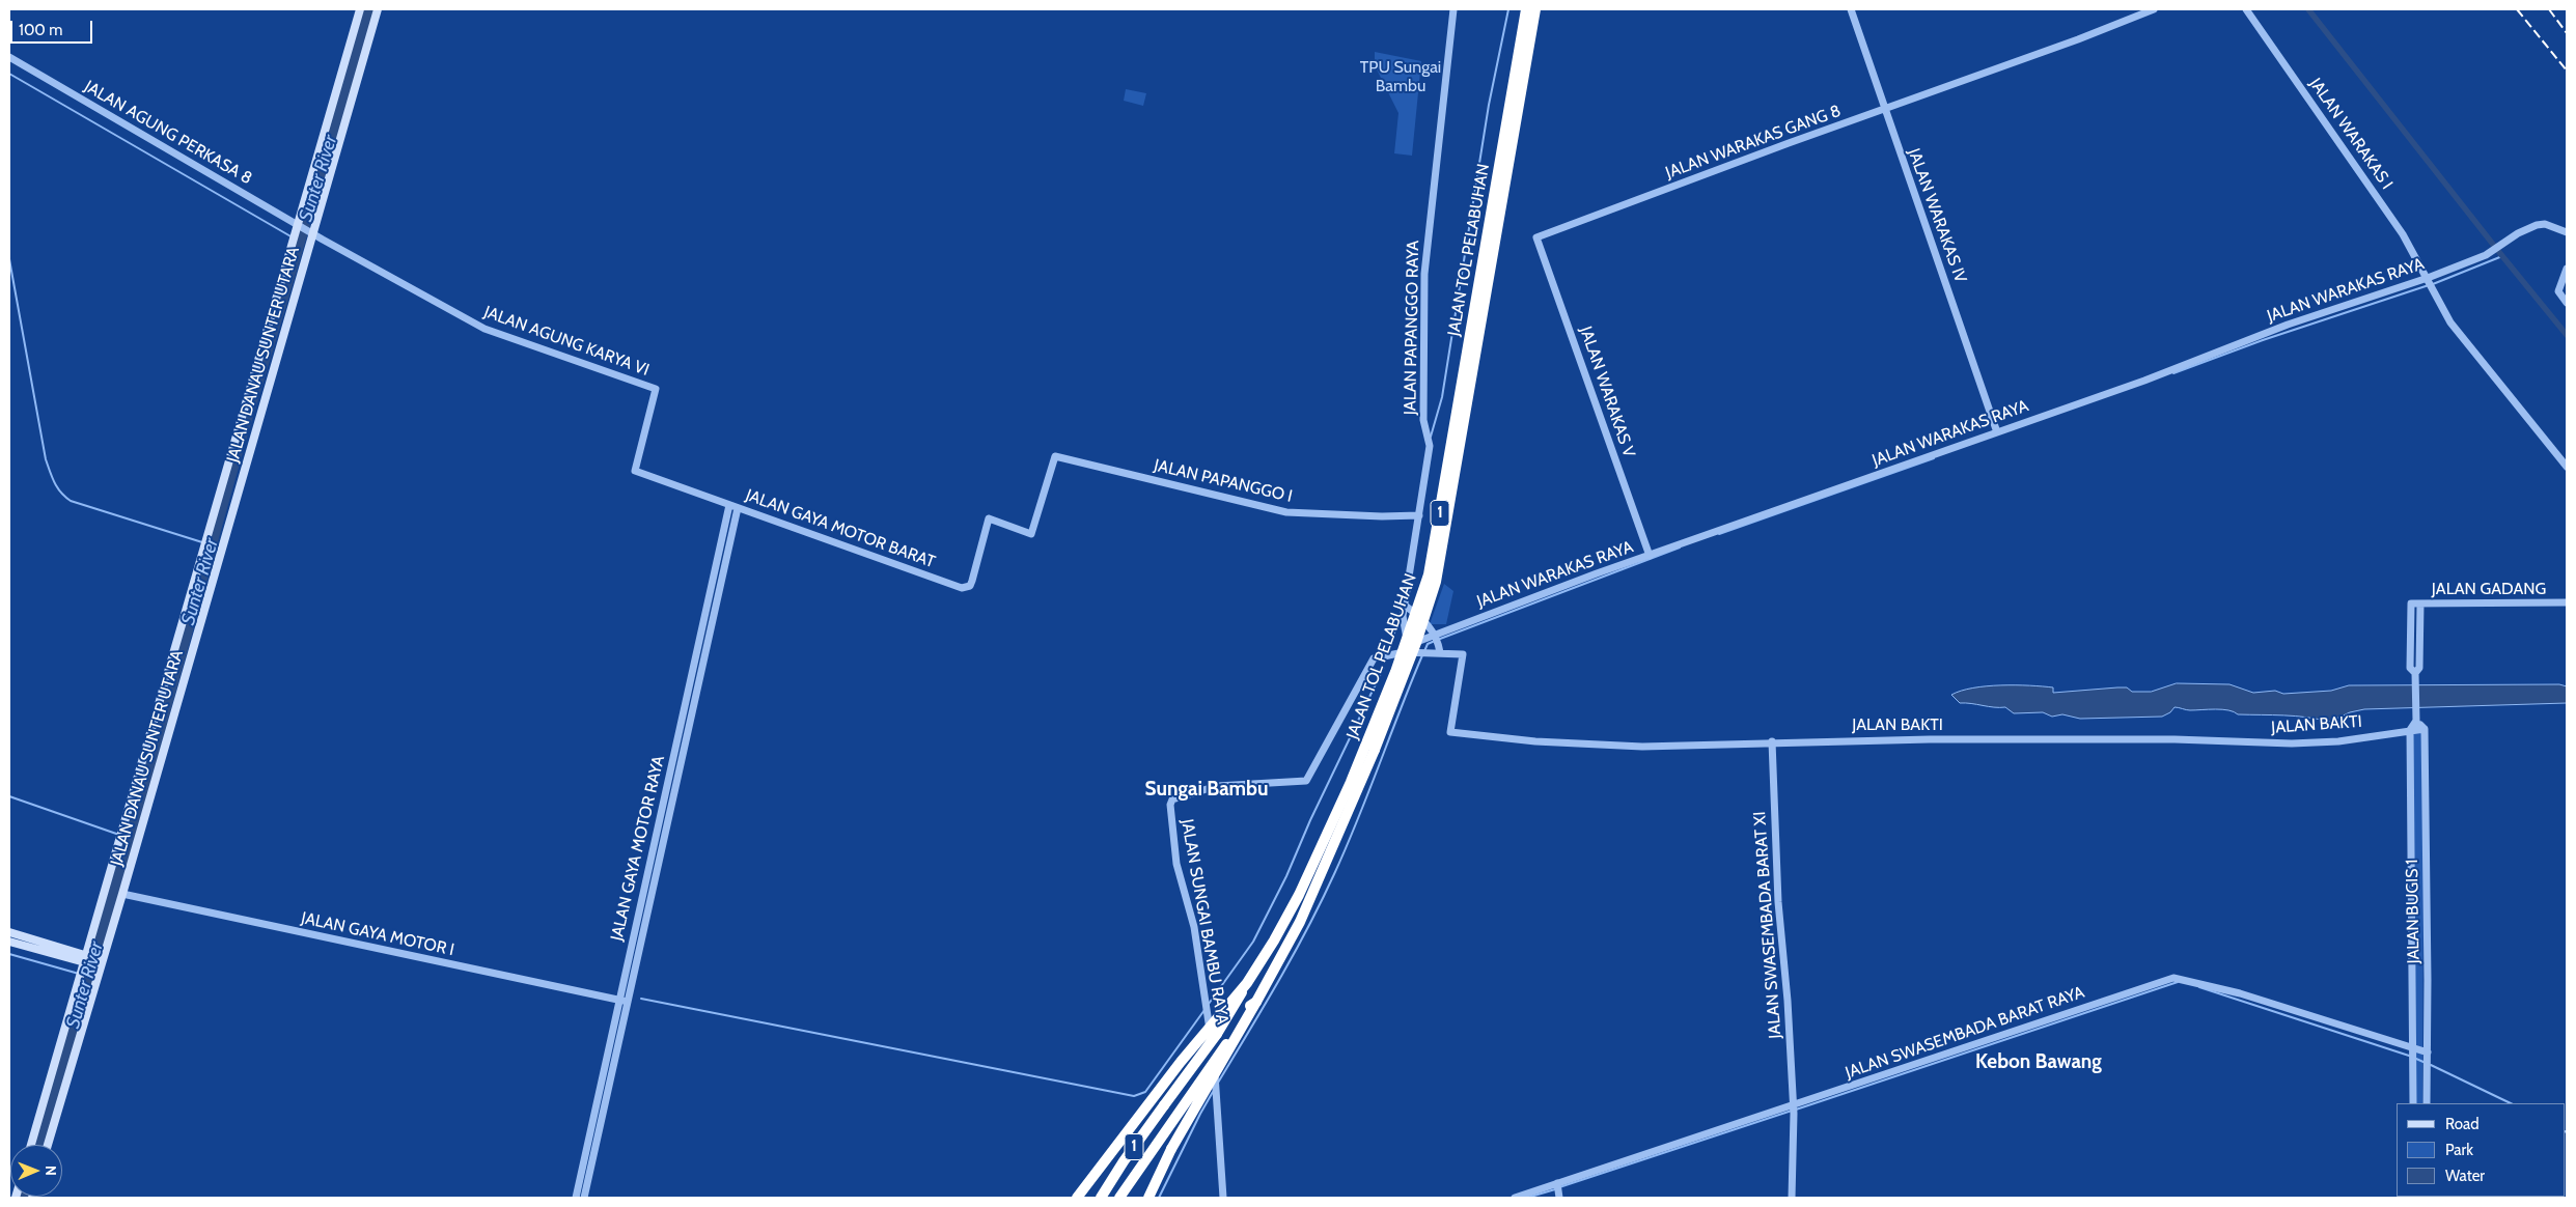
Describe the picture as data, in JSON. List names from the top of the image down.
{
  "streets": {
    "highway": ["JALAN TOL PELABUHAN", "1"],
    "main road": ["JALAN DANAU SUNTER UTARA"],
    "street": [
      "JALAN AGUNG PERKASA 8",
      "JALAN WARAKAS I",
      "JALAN WARAKAS GANG 8",
      "JALAN WARAKAS IV",
      "JALAN WARAKAS RAYA",
      "JALAN PAPANGGO RAYA",
      "JALAN AGUNG KARYA VI",
      "JALAN WARAKAS V",
      "JALAN PAPANGGO I",
      "JALAN GAYA MOTOR BARAT",
      "JALAN GADANG",
      "JALAN BAKTI",
      "JALAN GAYA MOTOR RAYA",
      "JALAN BUGIS 1",
      "JALAN SUNGAI BAMBU RAYA",
      "JALAN SWASEMBADA BARAT XI",
      "JALAN GAYA MOTOR I",
      "JALAN SWASEMBADA BARAT RAYA"
    ]
  },
  "crossings": [
    ["JALAN AGUNG PERKASA 8", "JALAN AGUNG KARYA VI"],
    ["JALAN AGUNG PERKASA 8", "JALAN DANAU SUNTER UTARA"],
    ["JALAN WARAKAS I", "JALAN WARAKAS RAYA"],
    ["JALAN WARAKAS GANG 8", "JALAN WARAKAS IV"],
    ["JALAN WARAKAS GANG 8", "JALAN WARAKAS V"],
    ["JALAN WARAKAS IV", "JALAN WARAKAS RAYA"],
    ["JALAN WARAKAS RAYA", "JALAN PAPANGGO RAYA"],
    ["JALAN WARAKAS RAYA", "JALAN WARAKAS V"],
    ["JALAN PAPANGGO RAYA", "JALAN PAPANGGO I"],
    ["JALAN AGUNG KARYA VI", "JALAN DANAU SUNTER UTARA"],
    ["JALAN AGUNG KARYA VI", "JALAN GAYA MOTOR BARAT"],
    ["JALAN DANAU SUNTER UTARA", "JALAN GAYA MOTOR I"],
    ["JALAN PAPANGGO I", "JALAN GAYA MOTOR BARAT"],
    ["JALAN GAYA MOTOR BARAT", "JALAN GAYA MOTOR RAYA"],
    ["JALAN BAKTI", "JALAN BUGIS 1"],
    ["JALAN BAKTI", "JALAN SWASEMBADA BARAT XI"],
    ["JALAN GAYA MOTOR RAYA", "JALAN GAYA MOTOR I"],
    ["JALAN BUGIS 1", "JALAN SWASEMBADA BARAT RAYA"],
    ["JALAN SWASEMBADA BARAT XI", "JALAN SWASEMBADA BARAT RAYA"]
  ],
  "districts": ["Sungai Bambu", "Kebon Bawang"],
  "water": ["Sunter River"],
  "parks": ["TPU Sungai Bambu"],
  "legend": ["Road", "Park", "Water"],
  "scale_bar": "100 m",
  "north": "right"
}
